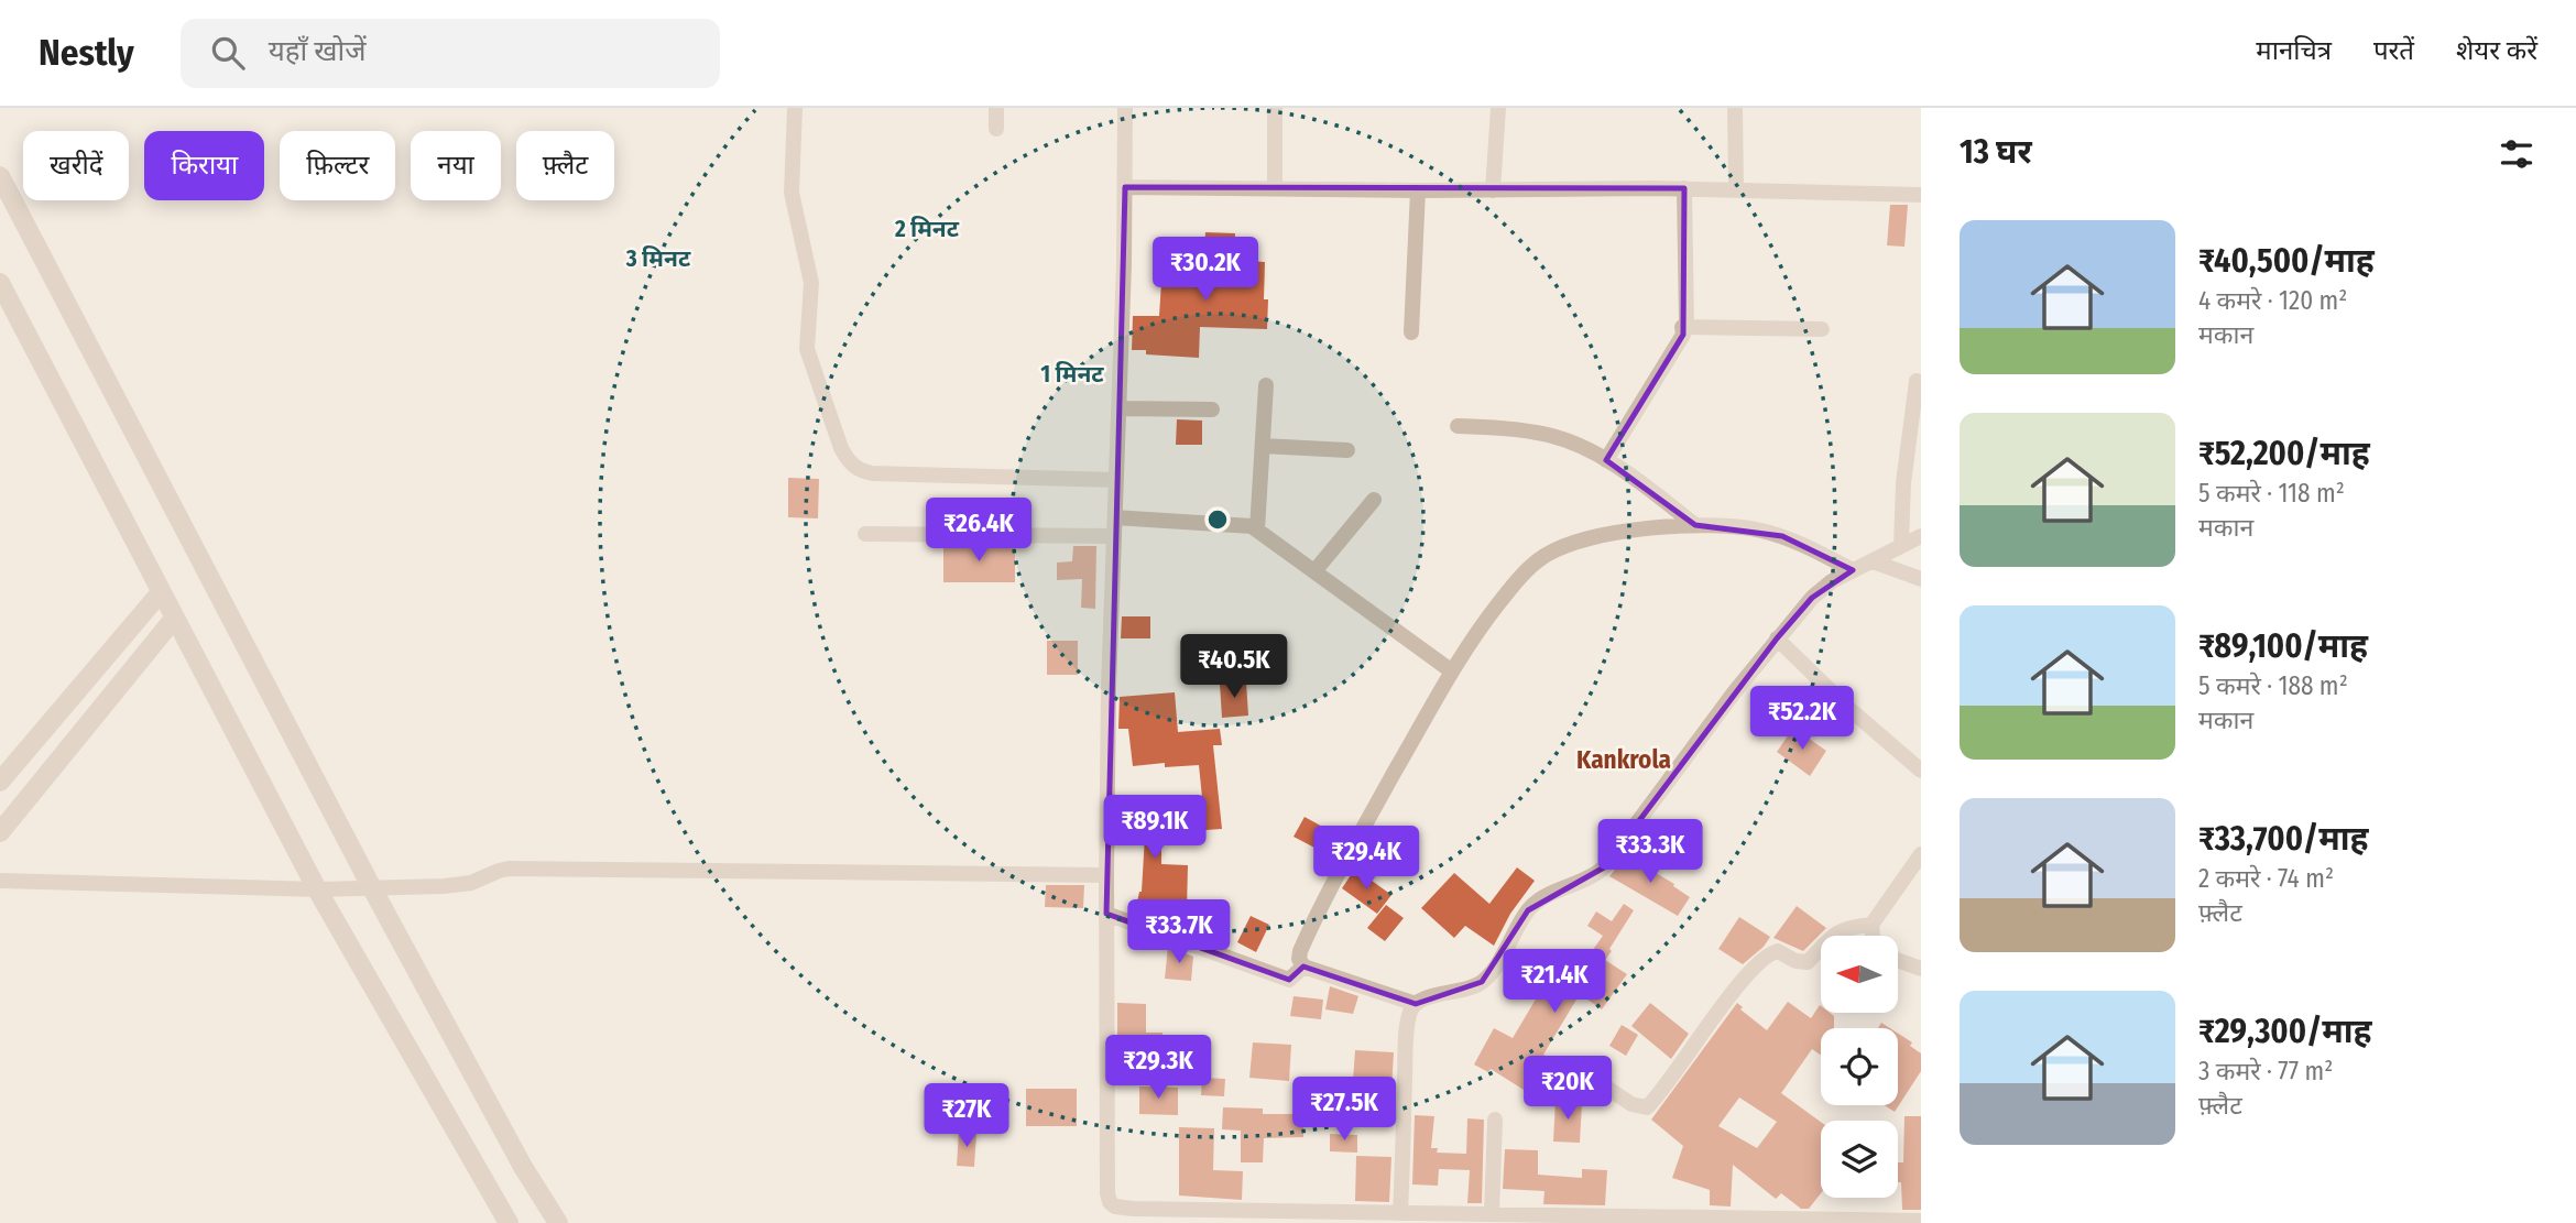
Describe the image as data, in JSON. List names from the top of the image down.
{
  "districts": ["Kankrola"],
  "north": "left",
  "page": {
    "header": "Nestly",
    "search": "यहाँ खोजें",
    "nav": ["मानचित्र", "परतें", "शेयर करें"],
    "heading": "13 घर",
    "chip": [
      "खरीदें",
      "किराया",
      "फ़िल्टर",
      "नया",
      "फ़्लैट"
    ],
    "list": [
      {
        "name": "₹40,500/माह",
        "note": "4 कमरे · 120 m² · मकान"
      },
      {
        "name": "₹52,200/माह",
        "note": "5 कमरे · 118 m² · मकान"
      },
      {
        "name": "₹89,100/माह",
        "note": "5 कमरे · 188 m² · मकान"
      },
      {
        "name": "₹33,700/माह",
        "note": "2 कमरे · 74 m² · फ़्लैट"
      },
      {
        "name": "₹29,300/माह",
        "note": "3 कमरे · 77 m² · फ़्लैट"
      }
    ],
    "price": [
      "₹30.2K",
      "₹26.4K",
      "₹40.5K",
      "₹52.2K",
      "₹89.1K",
      "₹33.3K",
      "₹29.4K",
      "₹33.7K",
      "₹21.4K",
      "₹29.3K",
      "₹20K",
      "₹27.5K",
      "₹27K"
    ]
  },
  "rings": ["2 मिनट", "3 मिनट", "1 मिनट"]
}
